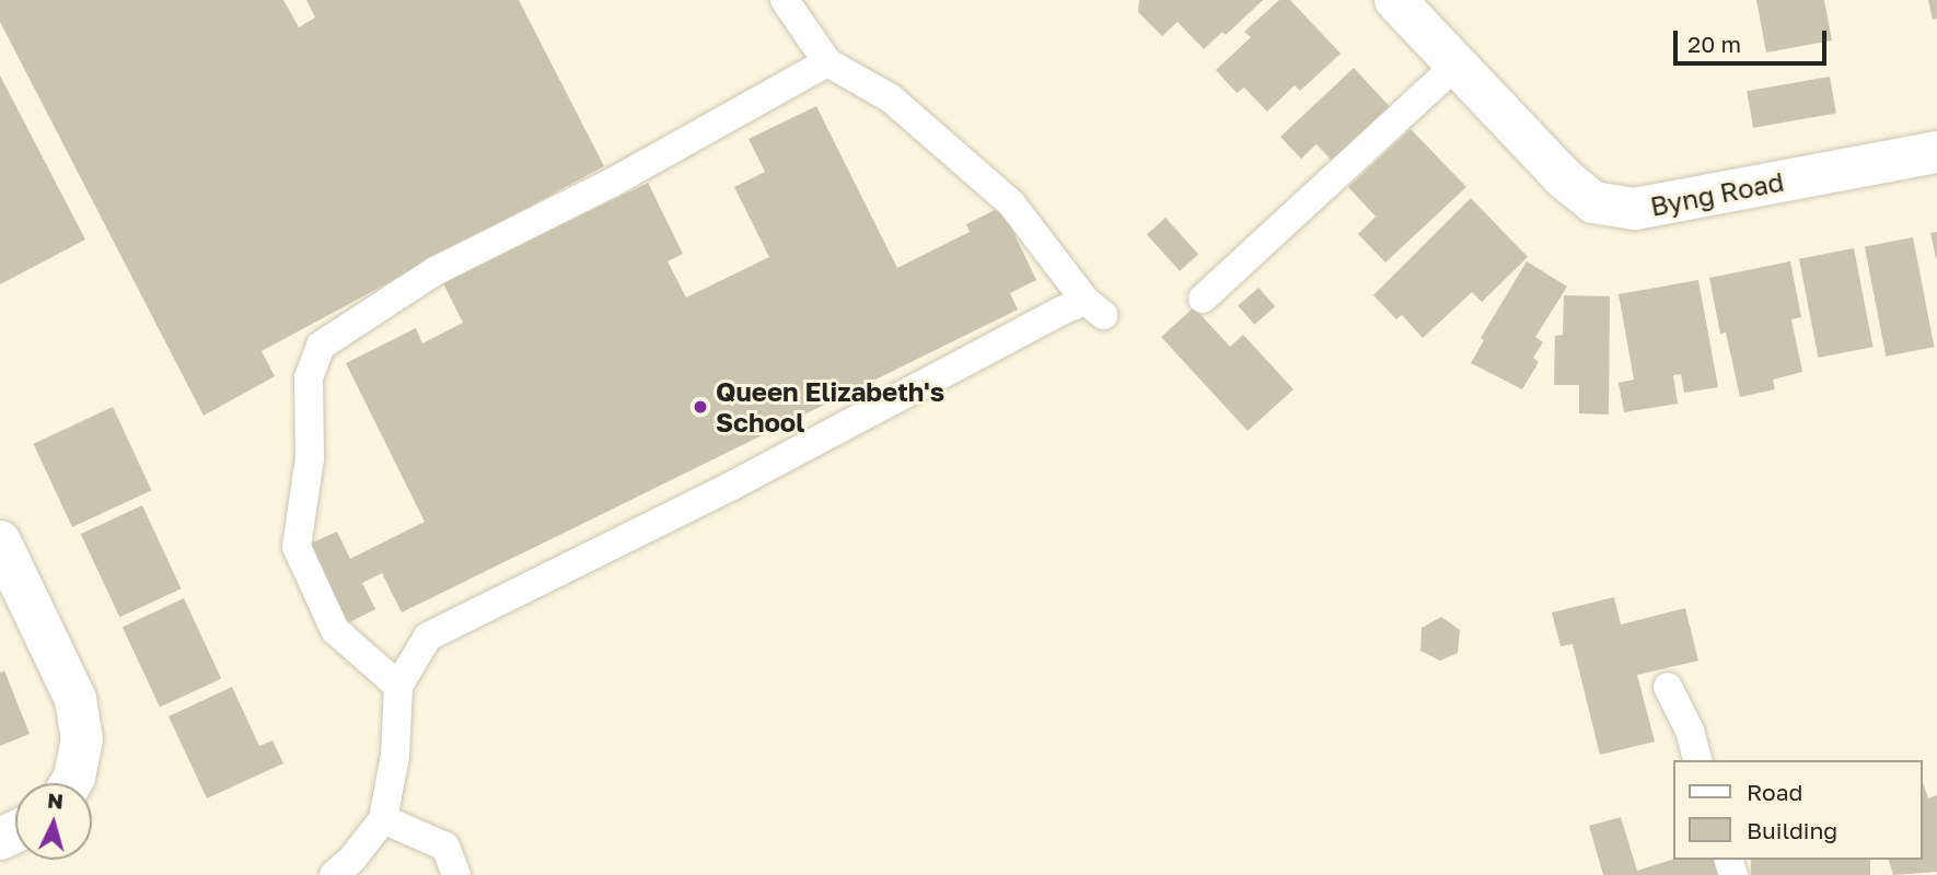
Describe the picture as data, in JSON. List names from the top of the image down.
{
  "streets": {
    "street": ["Byng Road"]
  },
  "places": ["Queen Elizabeth's School"],
  "legend": ["Road", "Building"],
  "scale_bar": "20 m",
  "north": "top"
}
